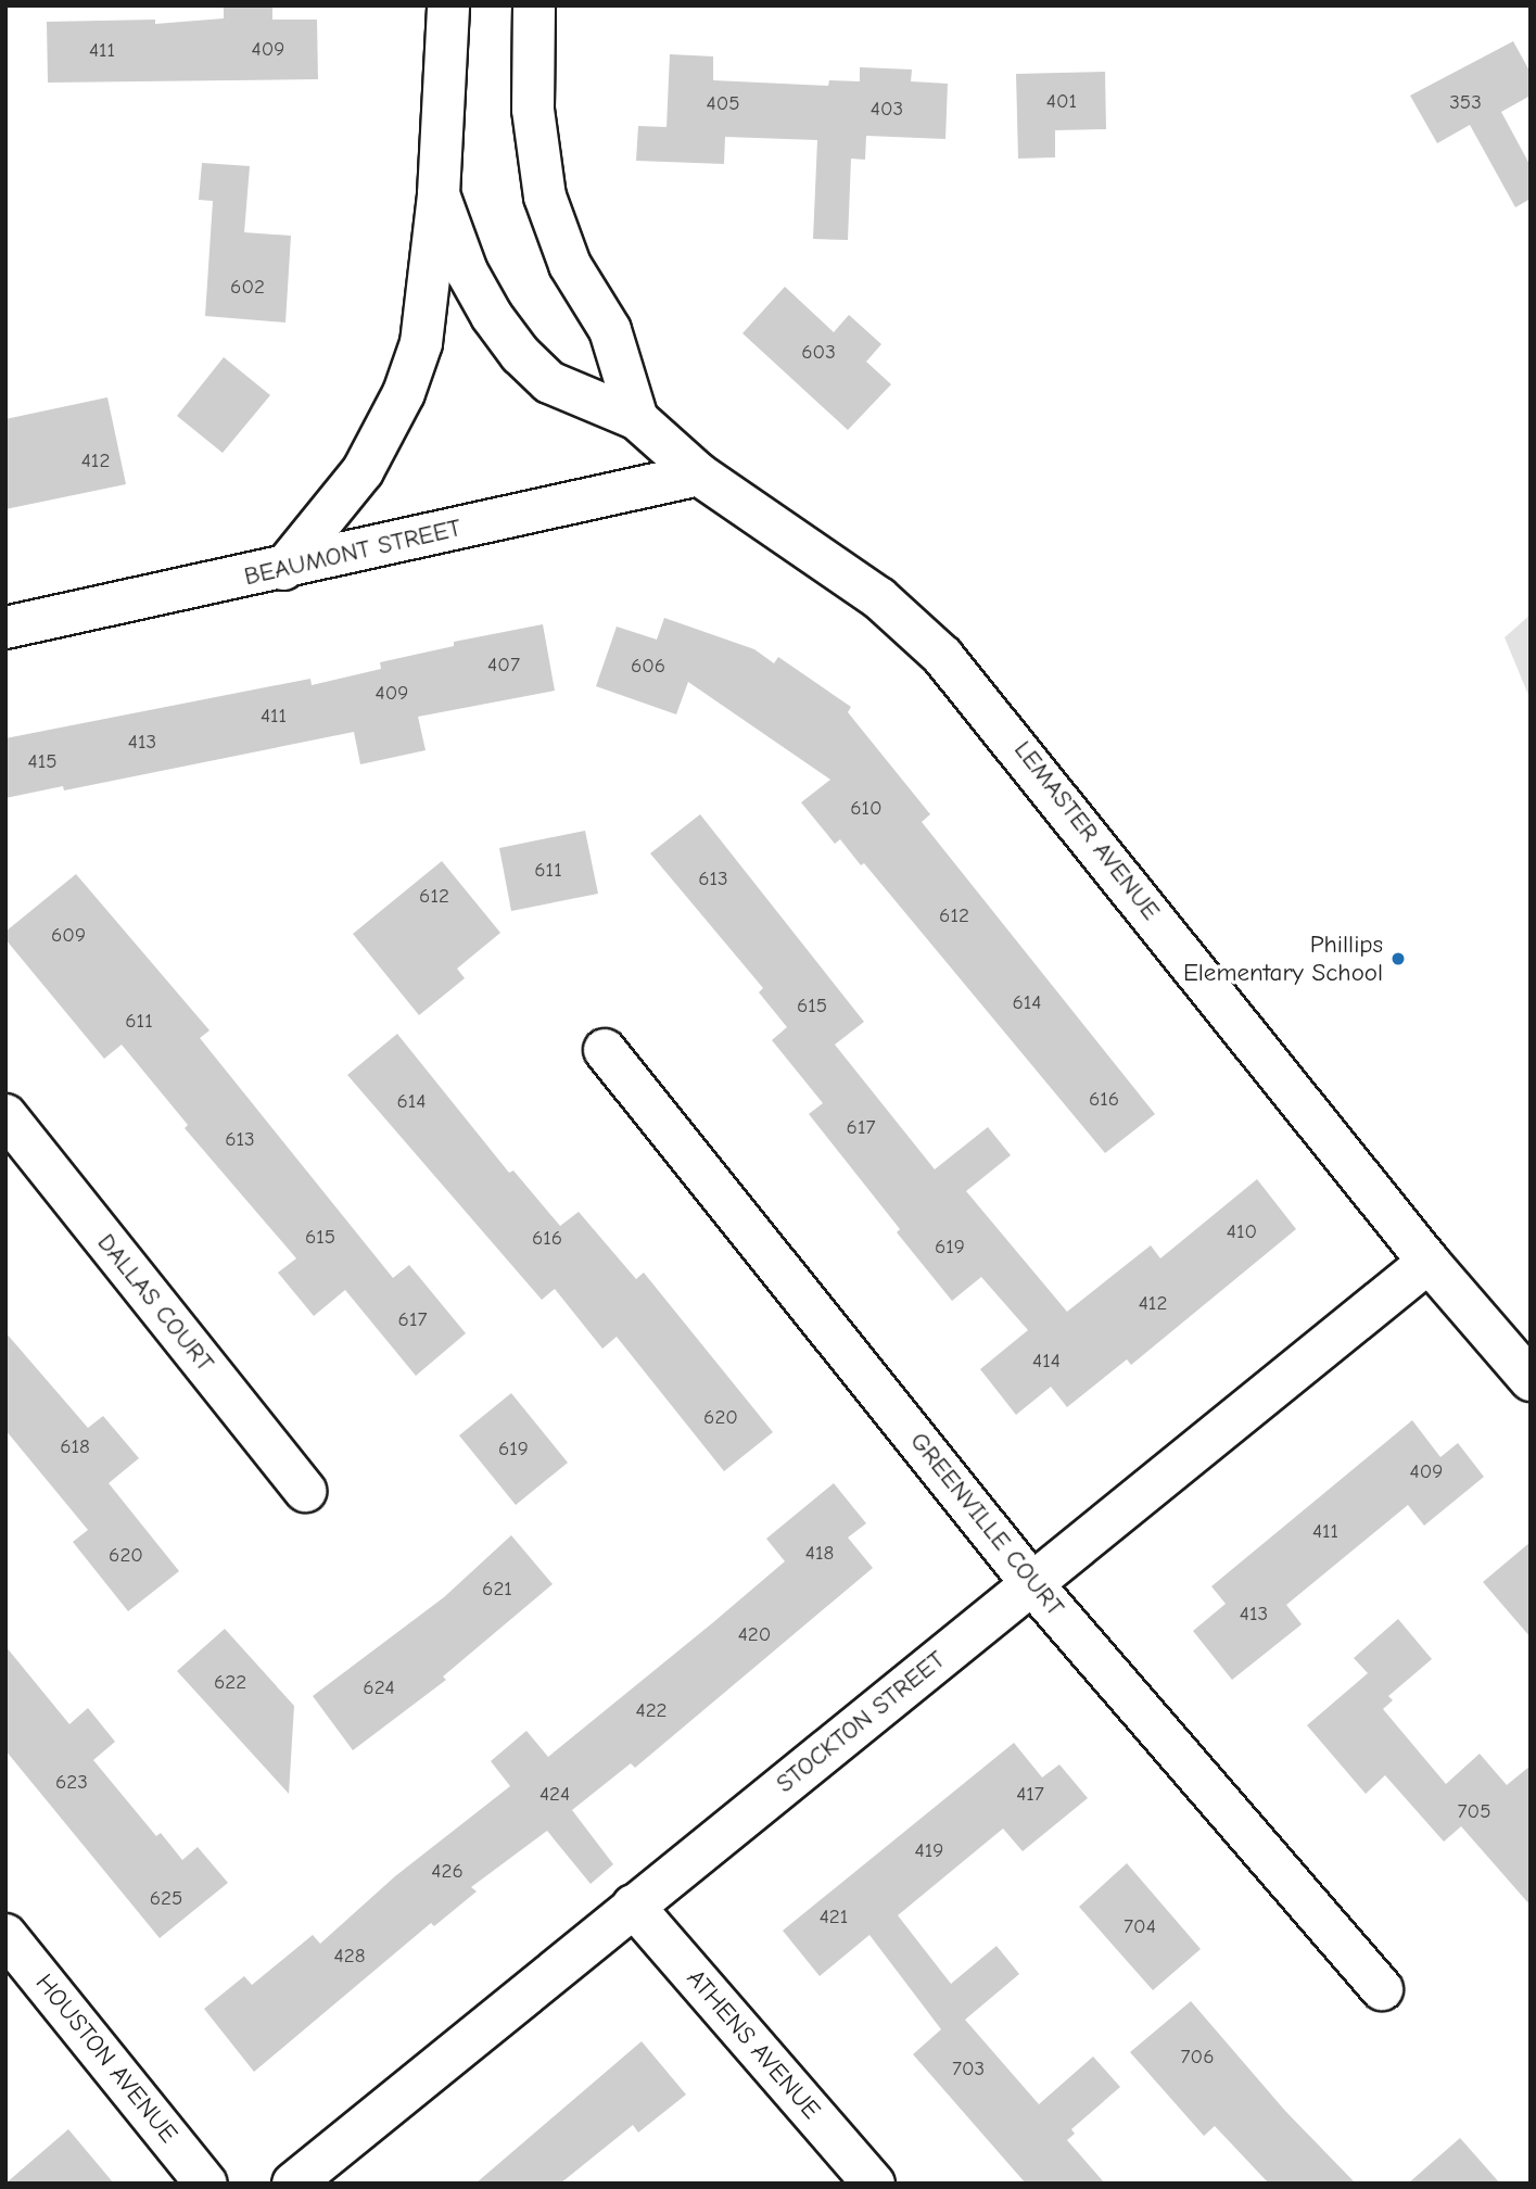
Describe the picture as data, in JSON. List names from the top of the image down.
{
  "streets": {
    "street": [
      "BEAUMONT STREET",
      "LEMASTER AVENUE",
      "DALLAS COURT",
      "GREENVILLE COURT",
      "STOCKTON STREET",
      "ATHENS AVENUE",
      "HOUSTON AVENUE"
    ]
  },
  "crossings": [
    ["BEAUMONT STREET", "LEMASTER AVENUE"],
    ["LEMASTER AVENUE", "STOCKTON STREET"],
    ["GREENVILLE COURT", "STOCKTON STREET"],
    ["STOCKTON STREET", "ATHENS AVENUE"]
  ],
  "places": ["Phillips Elementary School"],
  "house_numbers": [
    "409",
    "411",
    "401",
    "353",
    "405",
    "403",
    "602",
    "603",
    "412",
    "407",
    "606",
    "409",
    "411",
    "413",
    "415",
    "610",
    "611",
    "613",
    "612",
    "612",
    "609",
    "614",
    "615",
    "611",
    "616",
    "614",
    "617",
    "613",
    "410",
    "615",
    "616",
    "619",
    "412",
    "617",
    "414",
    "620",
    "618",
    "619",
    "409",
    "411",
    "418",
    "620",
    "621",
    "413",
    "420",
    "622",
    "624",
    "422",
    "623",
    "424",
    "417",
    "705",
    "419",
    "426",
    "625",
    "421",
    "704",
    "428",
    "706",
    "703"
  ]
}
